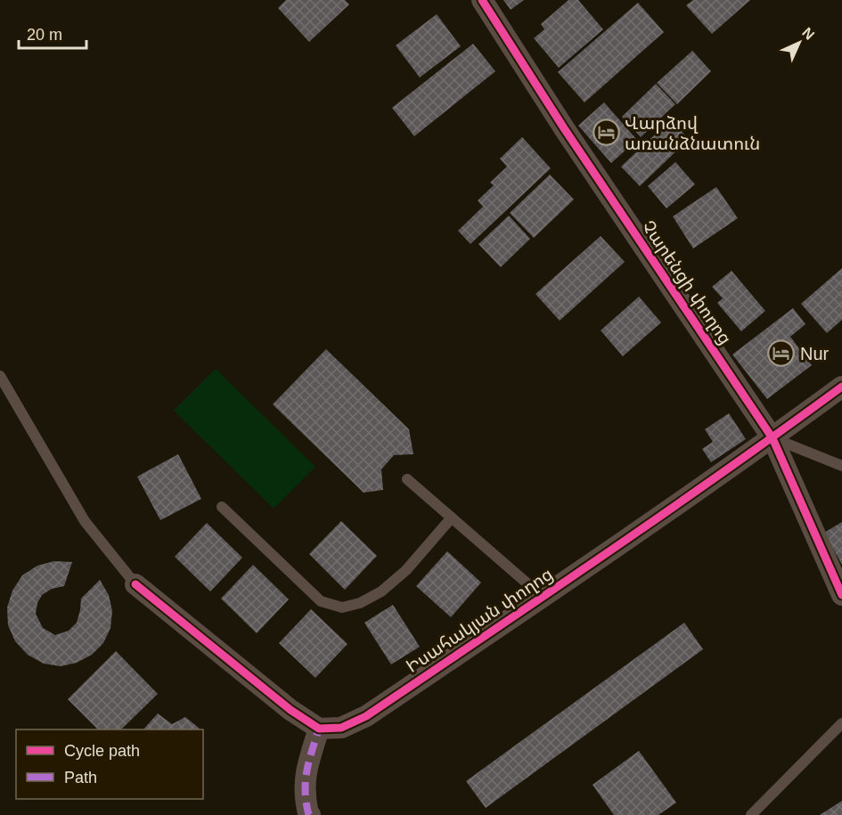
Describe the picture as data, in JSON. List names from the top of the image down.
{
  "streets": {
    "street": ["Չարենցի փողոց", "Իսահակյան փողոց"]
  },
  "crossings": [
    ["Չարենցի փողոց", "Իսահակյան փողոց"]
  ],
  "places": {
    "hotel": ["Վարձով առանձնատուն", "Nur"]
  },
  "legend": ["Cycle path", "Path"],
  "scale_bar": "20 m",
  "north": "top right"
}
